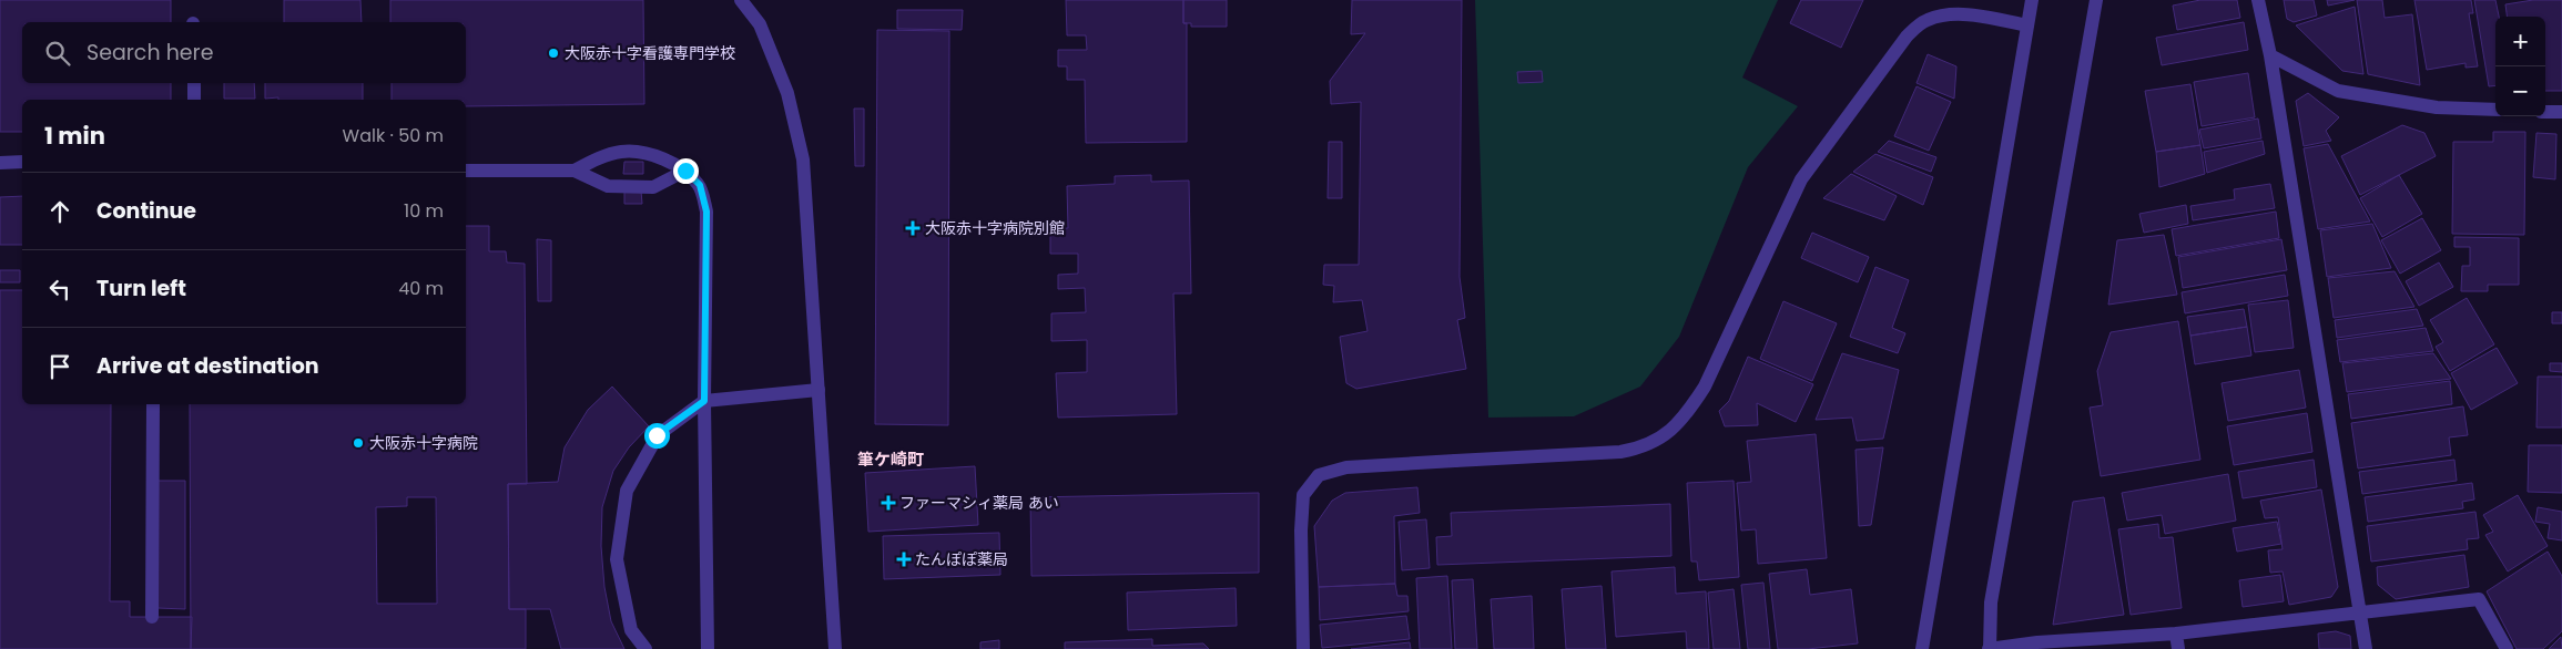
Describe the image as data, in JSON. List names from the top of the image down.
{
  "districts": ["筆ケ崎町"],
  "places": {
    "other": ["大阪赤十字看護専門学校", "大阪赤十字病院"],
    "health": ["大阪赤十字病院別館", "ファーマシィ薬局 あい", "たんぽぽ薬局"]
  },
  "page": {
    "map_buttons": ["+", "−"],
    "search": "Search here",
    "heading": ["1 min", "Walk · 50 m"],
    "list": [
      ["Continue", "10 m"],
      ["Turn left", "40 m"],
      "Arrive at destination"
    ]
  }
}
